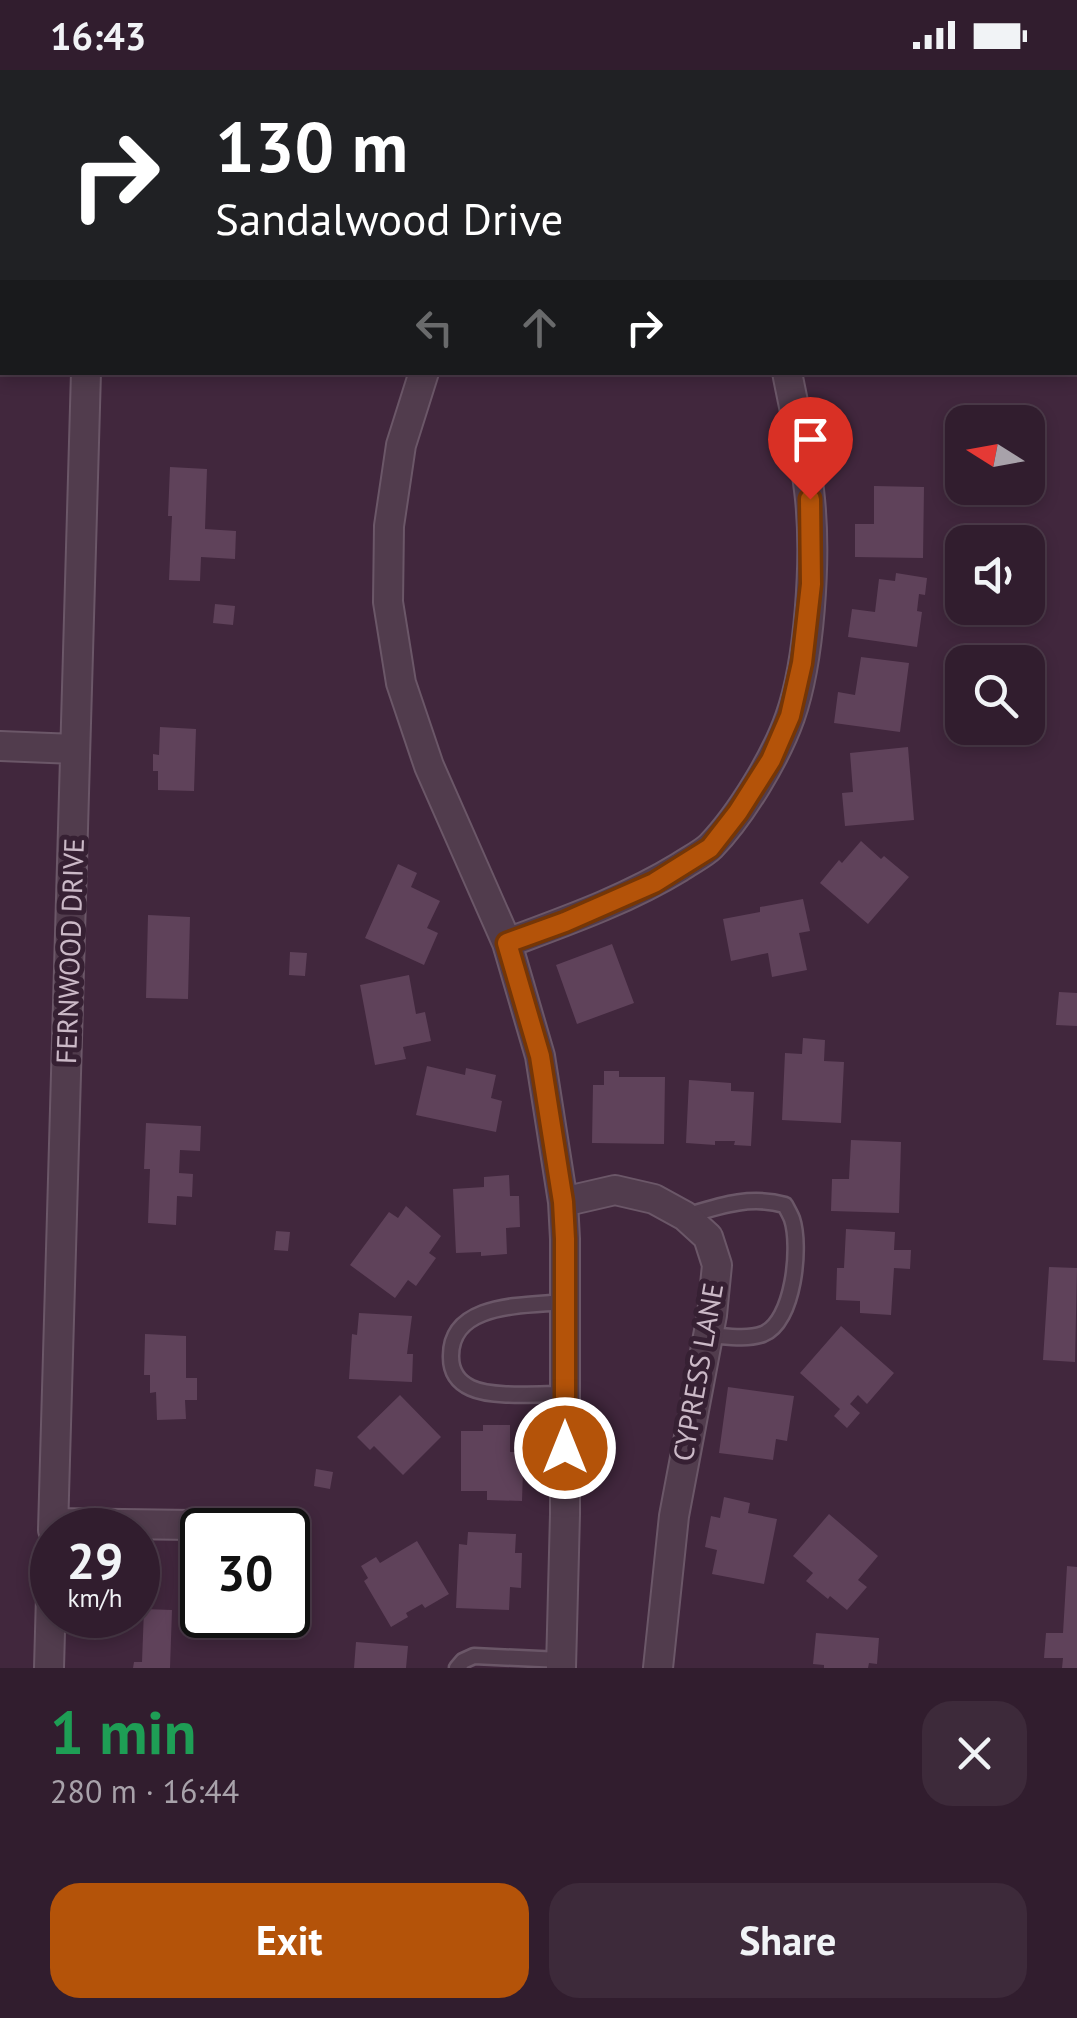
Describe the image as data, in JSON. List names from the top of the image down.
{
  "streets": {
    "street": ["FERNWOOD DRIVE", "CYPRESS LANE"]
  },
  "north": "left",
  "page": {
    "status": "16:43",
    "turn": ["130 m", "Sandalwood Drive"],
    "speed": "29 km/h",
    "limit": "30",
    "heading": ["1 min", "280 m · 16:44"],
    "buttons": ["Exit", "Share"]
  }
}
